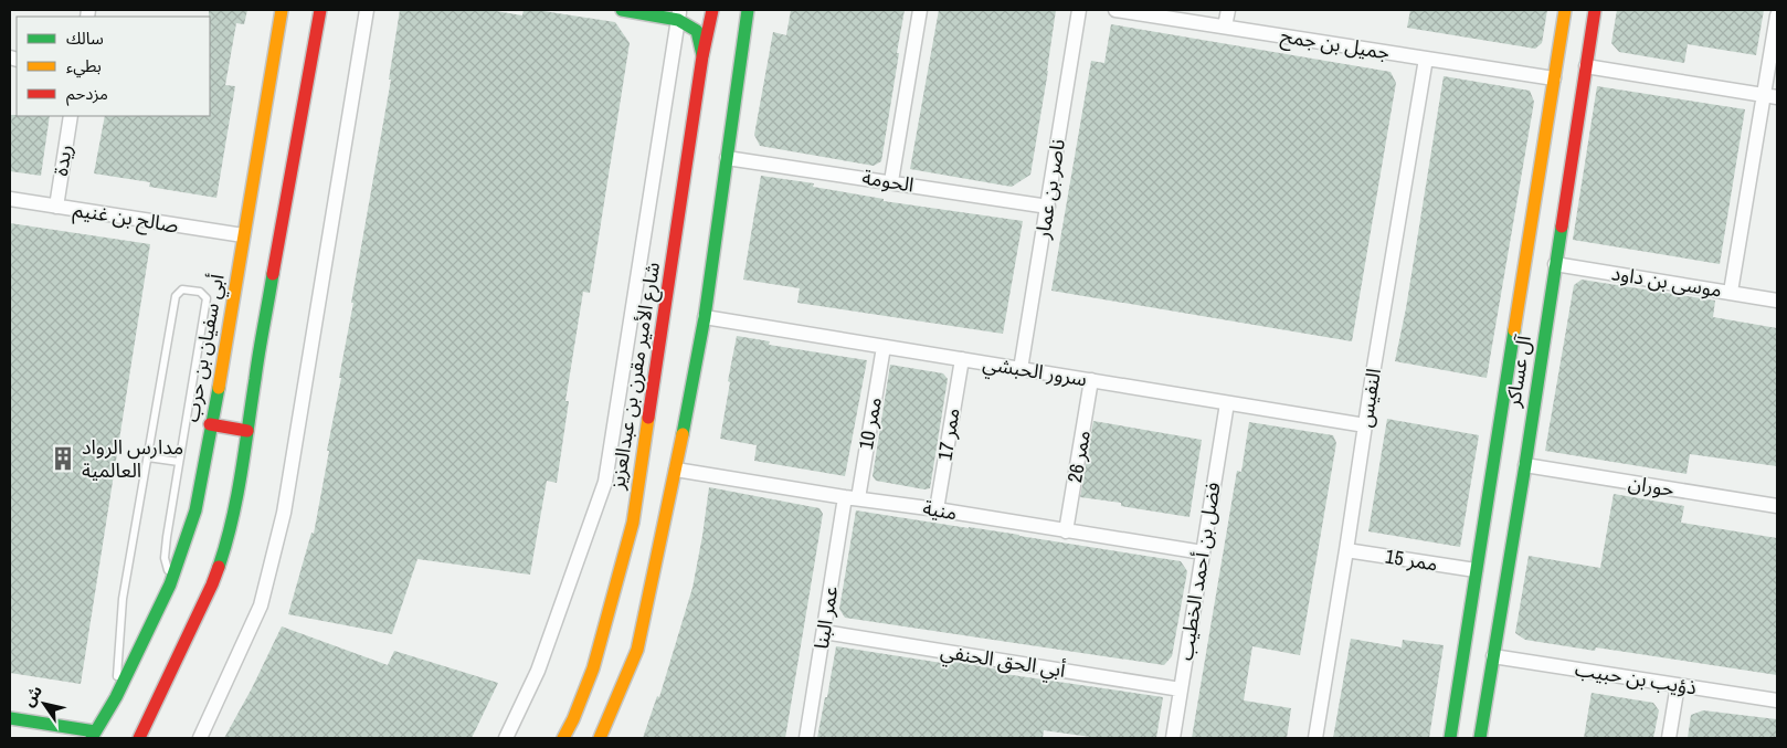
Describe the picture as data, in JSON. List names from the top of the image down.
{
  "streets": {
    "street": [
      "جميل بن جمح",
      "ريدة",
      "الحومة",
      "ناصر بن عمار",
      "صالح بن غنيم",
      "موسى بن داود",
      "أبي سفيان بن حرب",
      "سرور الحبشي",
      "آل عساكر",
      "شارع الأمير مقرن بن عبدالعزيز",
      "النفيس",
      "ممر 10",
      "ممر 17",
      "ممر 26",
      "حوران",
      "منية",
      "ممر 15",
      "فضل بن أحمد الخطيب",
      "عمر البنا",
      "أبي الحق الحنفي",
      "ذؤيب بن حبيب"
    ]
  },
  "crossings": [
    ["جميل بن جمح", "آل عساكر"],
    ["جميل بن جمح", "النفيس"],
    ["ريدة", "صالح بن غنيم"],
    ["الحومة", "ناصر بن عمار"],
    ["الحومة", "شارع الأمير مقرن بن عبدالعزيز"],
    ["ناصر بن عمار", "سرور الحبشي"],
    ["صالح بن غنيم", "أبي سفيان بن حرب"],
    ["موسى بن داود", "آل عساكر"],
    ["سرور الحبشي", "شارع الأمير مقرن بن عبدالعزيز"],
    ["سرور الحبشي", "النفيس"],
    ["سرور الحبشي", "ممر 10"],
    ["سرور الحبشي", "ممر 17"],
    ["سرور الحبشي", "ممر 26"],
    ["سرور الحبشي", "فضل بن أحمد الخطيب"],
    ["آل عساكر", "حوران"],
    ["آل عساكر", "ممر 15"],
    ["آل عساكر", "ذؤيب بن حبيب"],
    ["شارع الأمير مقرن بن عبدالعزيز", "منية"],
    ["النفيس", "ممر 15"],
    ["ممر 10", "منية"],
    ["ممر 10", "عمر البنا"],
    ["ممر 17", "منية"],
    ["ممر 26", "منية"],
    ["منية", "فضل بن أحمد الخطيب"],
    ["منية", "عمر البنا"],
    ["فضل بن أحمد الخطيب", "أبي الحق الحنفي"],
    ["عمر البنا", "أبي الحق الحنفي"]
  ],
  "places": {
    "building": ["مدارس الرواد العالمية"]
  },
  "legend": ["سالك", "بطيء", "مزدحم"],
  "north": "top left"
}
